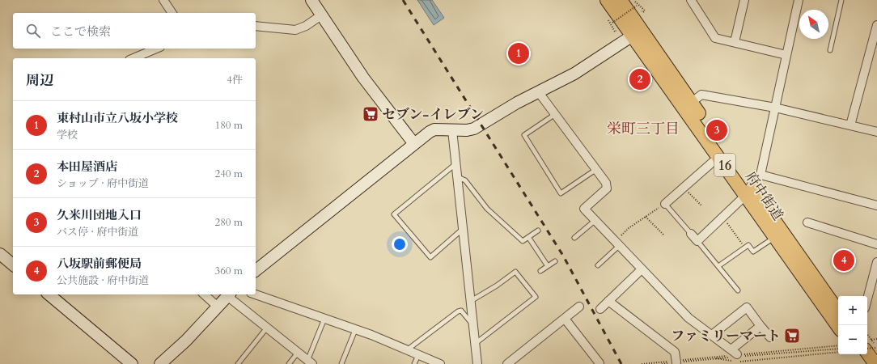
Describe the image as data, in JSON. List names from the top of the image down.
{
  "streets": {
    "main road": ["16", "府中街道"]
  },
  "districts": ["栄町三丁目"],
  "places": {
    "supermarket": ["セブン-イレブン", "ファミリーマート"]
  },
  "north": "top left",
  "page": {
    "search": "ここで検索",
    "pins": [
      "1",
      "2",
      "3",
      "4"
    ],
    "heading": ["周辺", "4件"],
    "list": [
      {
        "mark": "1",
        "name": "東村山市立八坂小学校",
        "note": "学校",
        "value": "180 m"
      },
      {
        "mark": "2",
        "name": "本田屋酒店",
        "note": "ショップ · 府中街道",
        "value": "240 m"
      },
      {
        "mark": "3",
        "name": "久米川団地入口",
        "note": "バス停 · 府中街道",
        "value": "280 m"
      },
      {
        "mark": "4",
        "name": "八坂駅前郵便局",
        "note": "公共施設 · 府中街道",
        "value": "360 m"
      }
    ],
    "map_buttons": ["+", "−"]
  }
}
